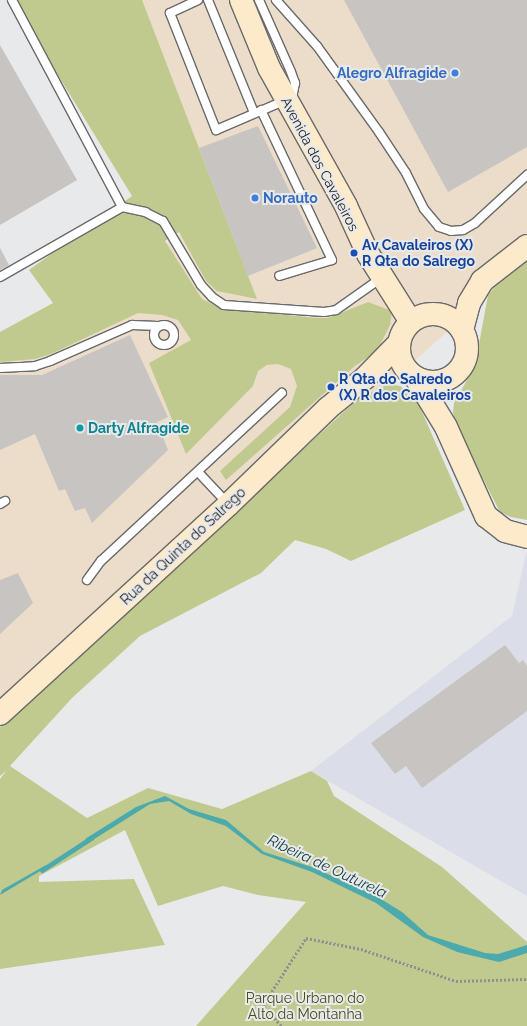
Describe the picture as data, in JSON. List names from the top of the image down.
{
  "streets": {
    "street": ["Avenida dos Cavaleiros", "Rua da Quinta do Salrego"]
  },
  "crossings": [
    ["Avenida dos Cavaleiros", "Rua da Quinta do Salrego"]
  ],
  "water": ["Ribeira de Outurela"],
  "parks": ["Parque Urbano do Alto da Montanha"],
  "places": [
    "Alegro Alfragide",
    "Norauto",
    "Av Cavaleiros (X) R Qta do Salrego",
    "R Qta do Salredo (X) R dos Cavaleiros",
    "Darty Alfragide"
  ]
}
